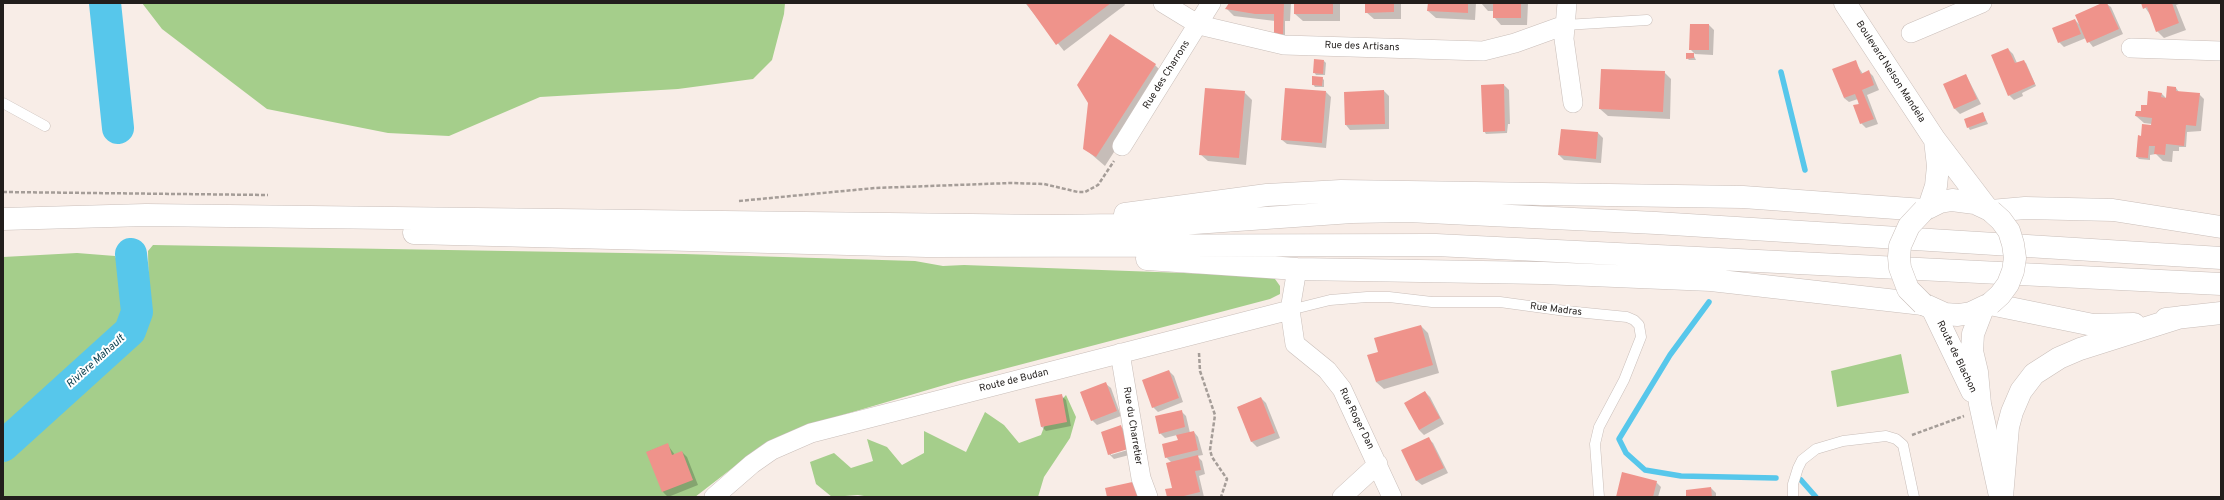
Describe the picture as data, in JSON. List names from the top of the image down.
{
  "streets": {
    "main road": ["Boulevard Nelson Mandela", "Route de Blachon"],
    "street": [
      "Rue des Artisans",
      "Rue des Charrons",
      "Route de Budan",
      "Rue Roger Dan",
      "Rue du Charretier"
    ],
    "lane": ["Rue Madras"]
  },
  "crossings": [
    ["Rue des Artisans", "Rue des Charrons"],
    ["Boulevard Nelson Mandela", "Route de Blachon"],
    ["Rue Madras", "Route de Budan"],
    ["Rue Madras", "Rue Roger Dan"],
    ["Route de Budan", "Rue Roger Dan"],
    ["Route de Budan", "Rue du Charretier"]
  ],
  "water": ["Rivière Mahault"]
}
